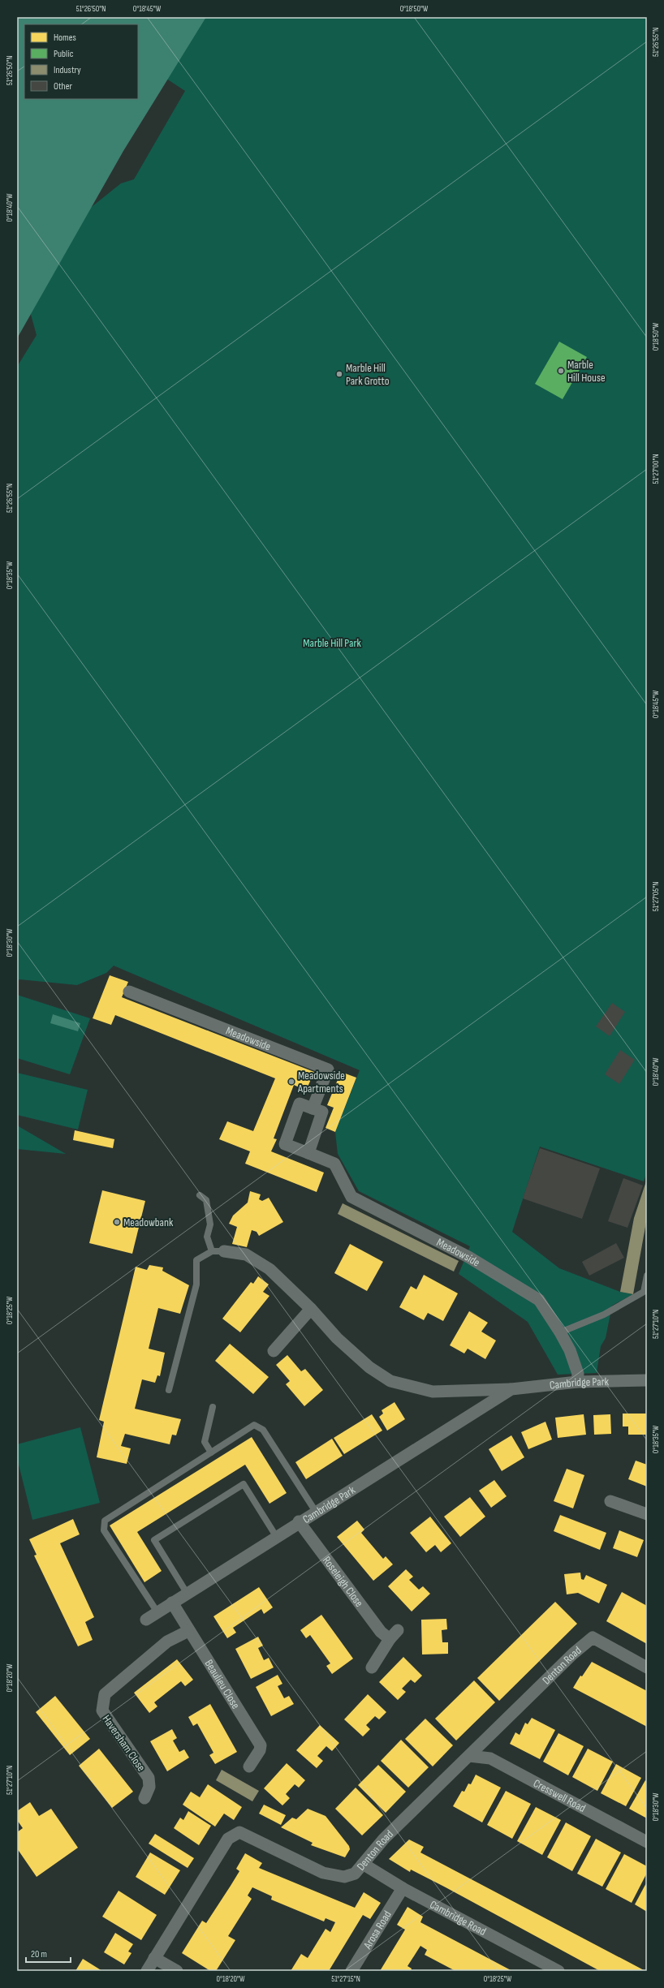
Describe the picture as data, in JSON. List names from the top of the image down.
{
  "streets": {
    "street": [
      "Meadowside",
      "Cambridge Park",
      "Roseleigh Close",
      "Denton Road",
      "Beaulieu Close",
      "Haversham Close",
      "Cresswell Road",
      "Cambridge Road",
      "Arosa Road"
    ]
  },
  "crossings": [
    ["Meadowside", "Cambridge Park"],
    ["Cambridge Park", "Roseleigh Close"],
    ["Cambridge Park", "Beaulieu Close"],
    ["Denton Road", "Cresswell Road"],
    ["Denton Road", "Cambridge Road"],
    ["Beaulieu Close", "Haversham Close"],
    ["Cambridge Road", "Arosa Road"]
  ],
  "parks": ["Marble Hill Park"],
  "places": [
    "Marble Hill House",
    "Marble Hill Park Grotto",
    "Meadowside Apartments",
    "Meadowbank"
  ],
  "legend": [
    "Homes",
    "Public",
    "Industry",
    "Other"
  ],
  "scale_bar": "20 m",
  "coordinates": [
    "51°26'50\"N",
    "0°18'45\"W",
    "0°18'50\"W",
    "51°26'55\"N",
    "0°18'40\"W",
    "51°27'00\"N",
    "0°18'35\"W",
    "51°27'05\"N",
    "0°18'30\"W",
    "0°18'25\"W",
    "51°27'10\"N",
    "0°18'20\"W",
    "51°27'15\"N"
  ]
}
